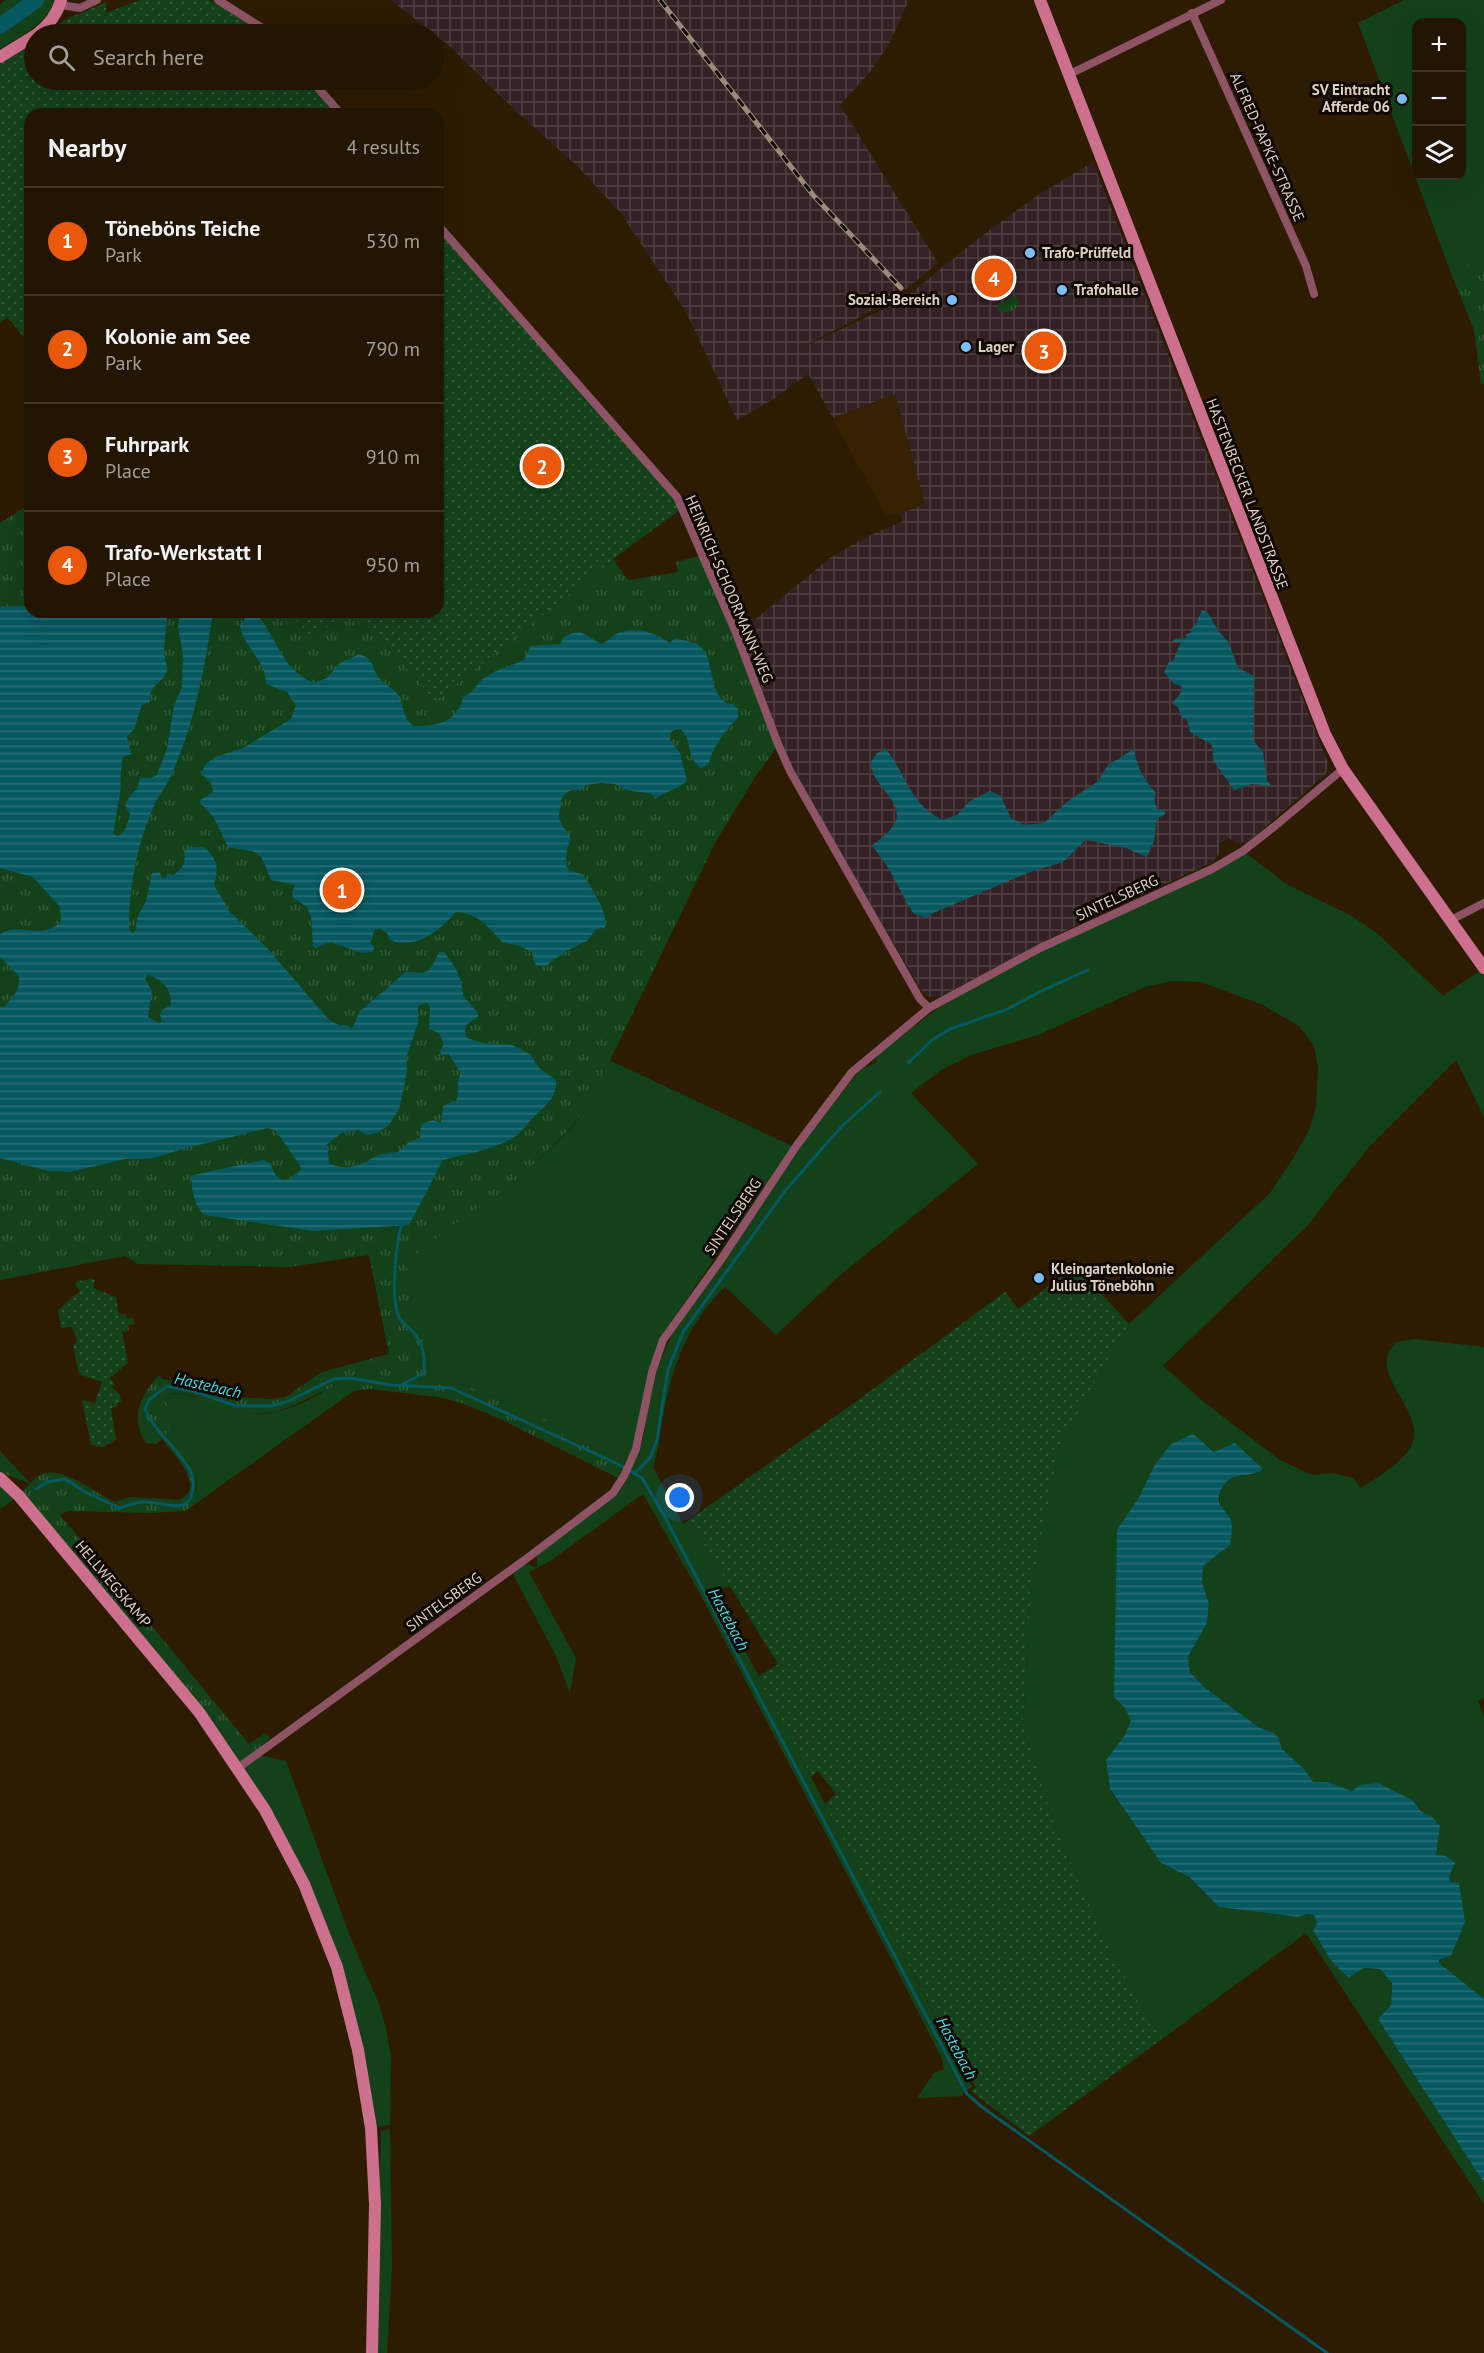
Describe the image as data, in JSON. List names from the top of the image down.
{
  "streets": {
    "main road": ["HASTENBECKER LANDSTRASSE", "HELLWEGSKAMP"],
    "street": ["ALFRED-PAPKE-STRASSE", "HEINRICH-SCHOORMANN-WEG", "SINTELSBERG"]
  },
  "crossings": [
    ["HASTENBECKER LANDSTRASSE", "SINTELSBERG"],
    ["HEINRICH-SCHOORMANN-WEG", "SINTELSBERG"],
    ["SINTELSBERG", "HELLWEGSKAMP"]
  ],
  "water": ["Hastebach"],
  "places": [
    "SV Eintracht Afferde 06",
    "Trafo-Prüffeld",
    "Trafohalle",
    "Sozial-Bereich",
    "Lager",
    "Kleingartenkolonie Julius Töneböhn"
  ],
  "page": {
    "map_buttons": ["+", "−"],
    "search": "Search here",
    "heading": ["Nearby", "4 results"],
    "list": [
      {
        "mark": "1",
        "name": "Töneböns Teiche",
        "note": "Park",
        "value": "530 m"
      },
      {
        "mark": "2",
        "name": "Kolonie am See",
        "note": "Park",
        "value": "790 m"
      },
      {
        "mark": "3",
        "name": "Fuhrpark",
        "note": "Place",
        "value": "910 m"
      },
      {
        "mark": "4",
        "name": "Trafo-Werkstatt I",
        "note": "Place",
        "value": "950 m"
      }
    ],
    "pins": [
      "4",
      "3",
      "2",
      "1"
    ]
  }
}
